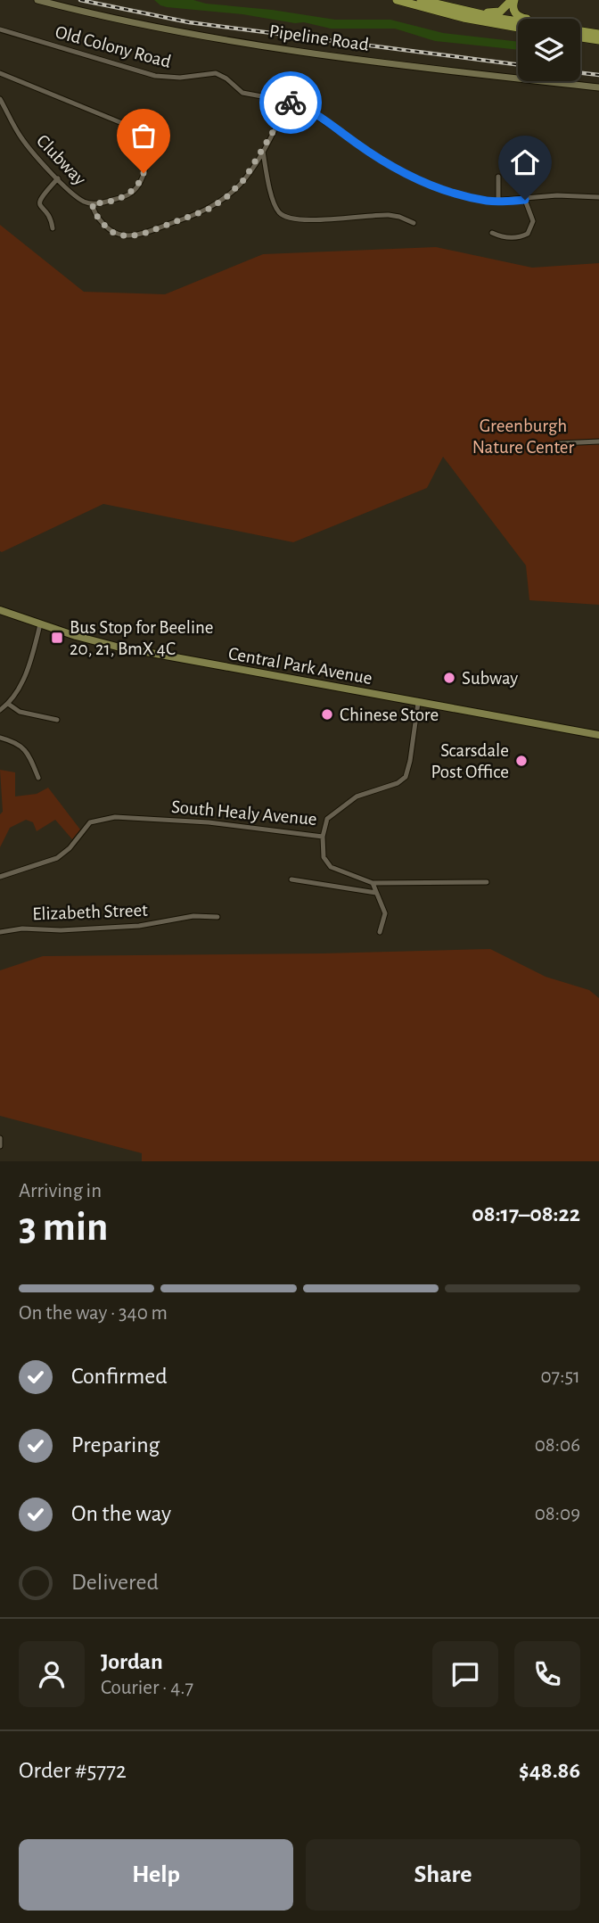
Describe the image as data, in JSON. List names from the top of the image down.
{
  "streets": {
    "main road": ["Central Park Avenue"],
    "street": [
      "Pipeline Road",
      "Old Colony Road",
      "Clubway",
      "South Healy Avenue",
      "Elizabeth Street"
    ]
  },
  "crossings": [
    ["Central Park Avenue", "South Healy Avenue"]
  ],
  "parks": ["Greenburgh Nature Center"],
  "places": {
    "transit": ["Bus Stop for Beeline 20, 21, BmX 4C"],
    "other": ["Subway", "Chinese Store", "Scarsdale Post Office"]
  },
  "page": {
    "heading": ["3 min", "Arriving in", "08:17–08:22"],
    "panel": [
      "Jordan",
      "Courier · 4.7",
      "Order #5772",
      "$48.86"
    ],
    "bar": "On the way · 340 m",
    "list": [
      ["Confirmed", "07:51"],
      ["Preparing", "08:06"],
      ["On the way", "08:09"],
      "Delivered"
    ],
    "buttons": ["Help", "Share"]
  }
}
